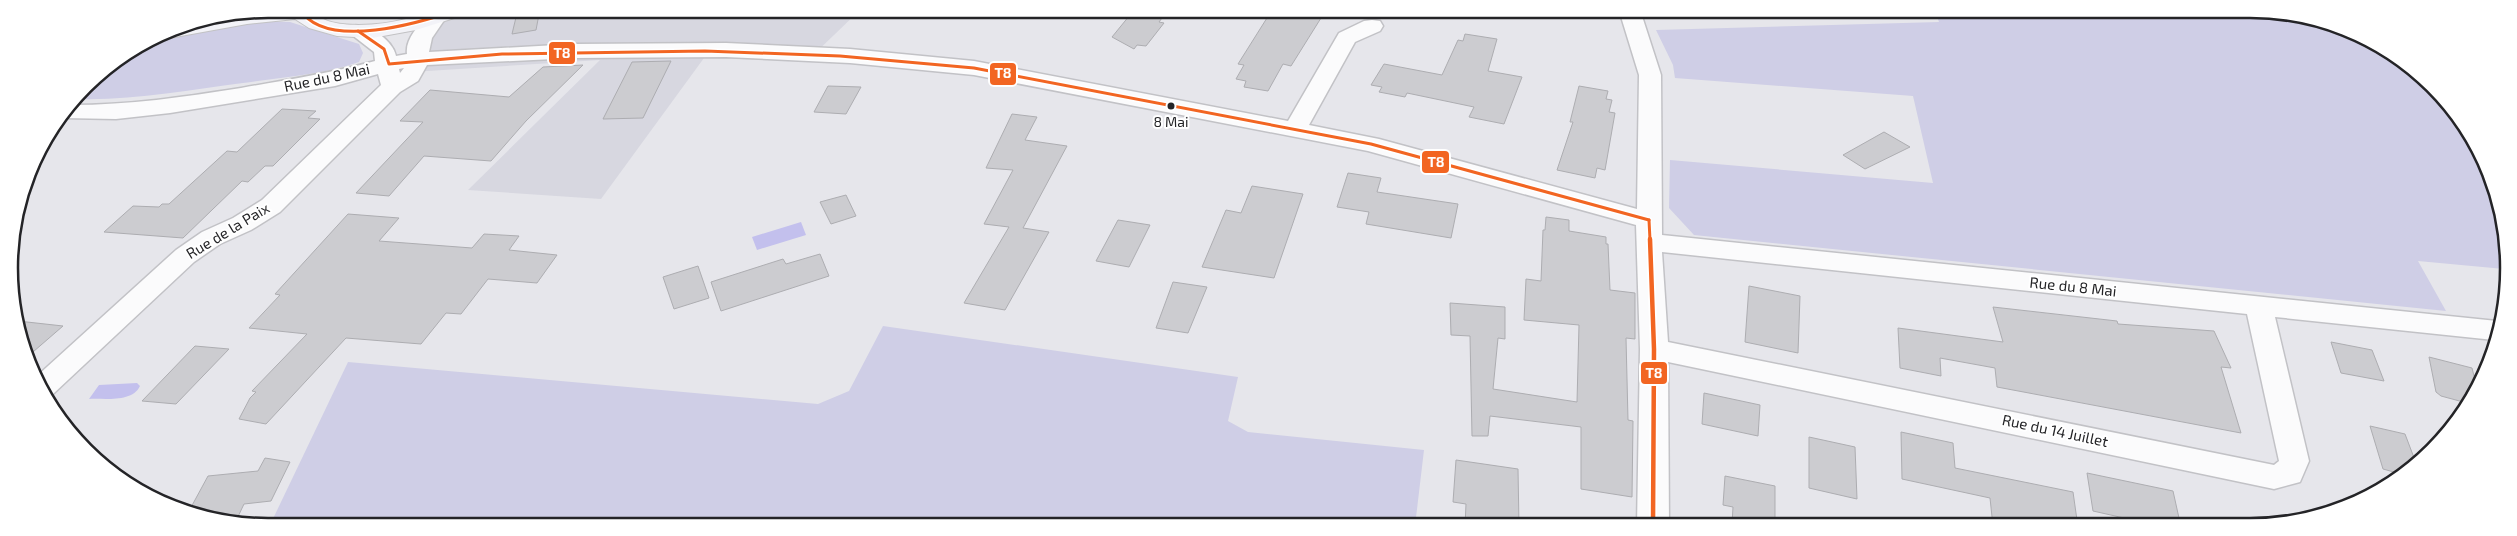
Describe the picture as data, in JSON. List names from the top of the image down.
{
  "streets": {
    "street": ["Rue du 8 Mai", "Rue de la Paix", "Rue du 14 Juillet"]
  },
  "crossings": [
    ["Rue du 8 Mai", "Rue de la Paix"],
    ["Rue du 8 Mai", "Rue du 14 Juillet"]
  ],
  "places": ["8 Mai"],
  "lines": ["transit line T8"]
}
